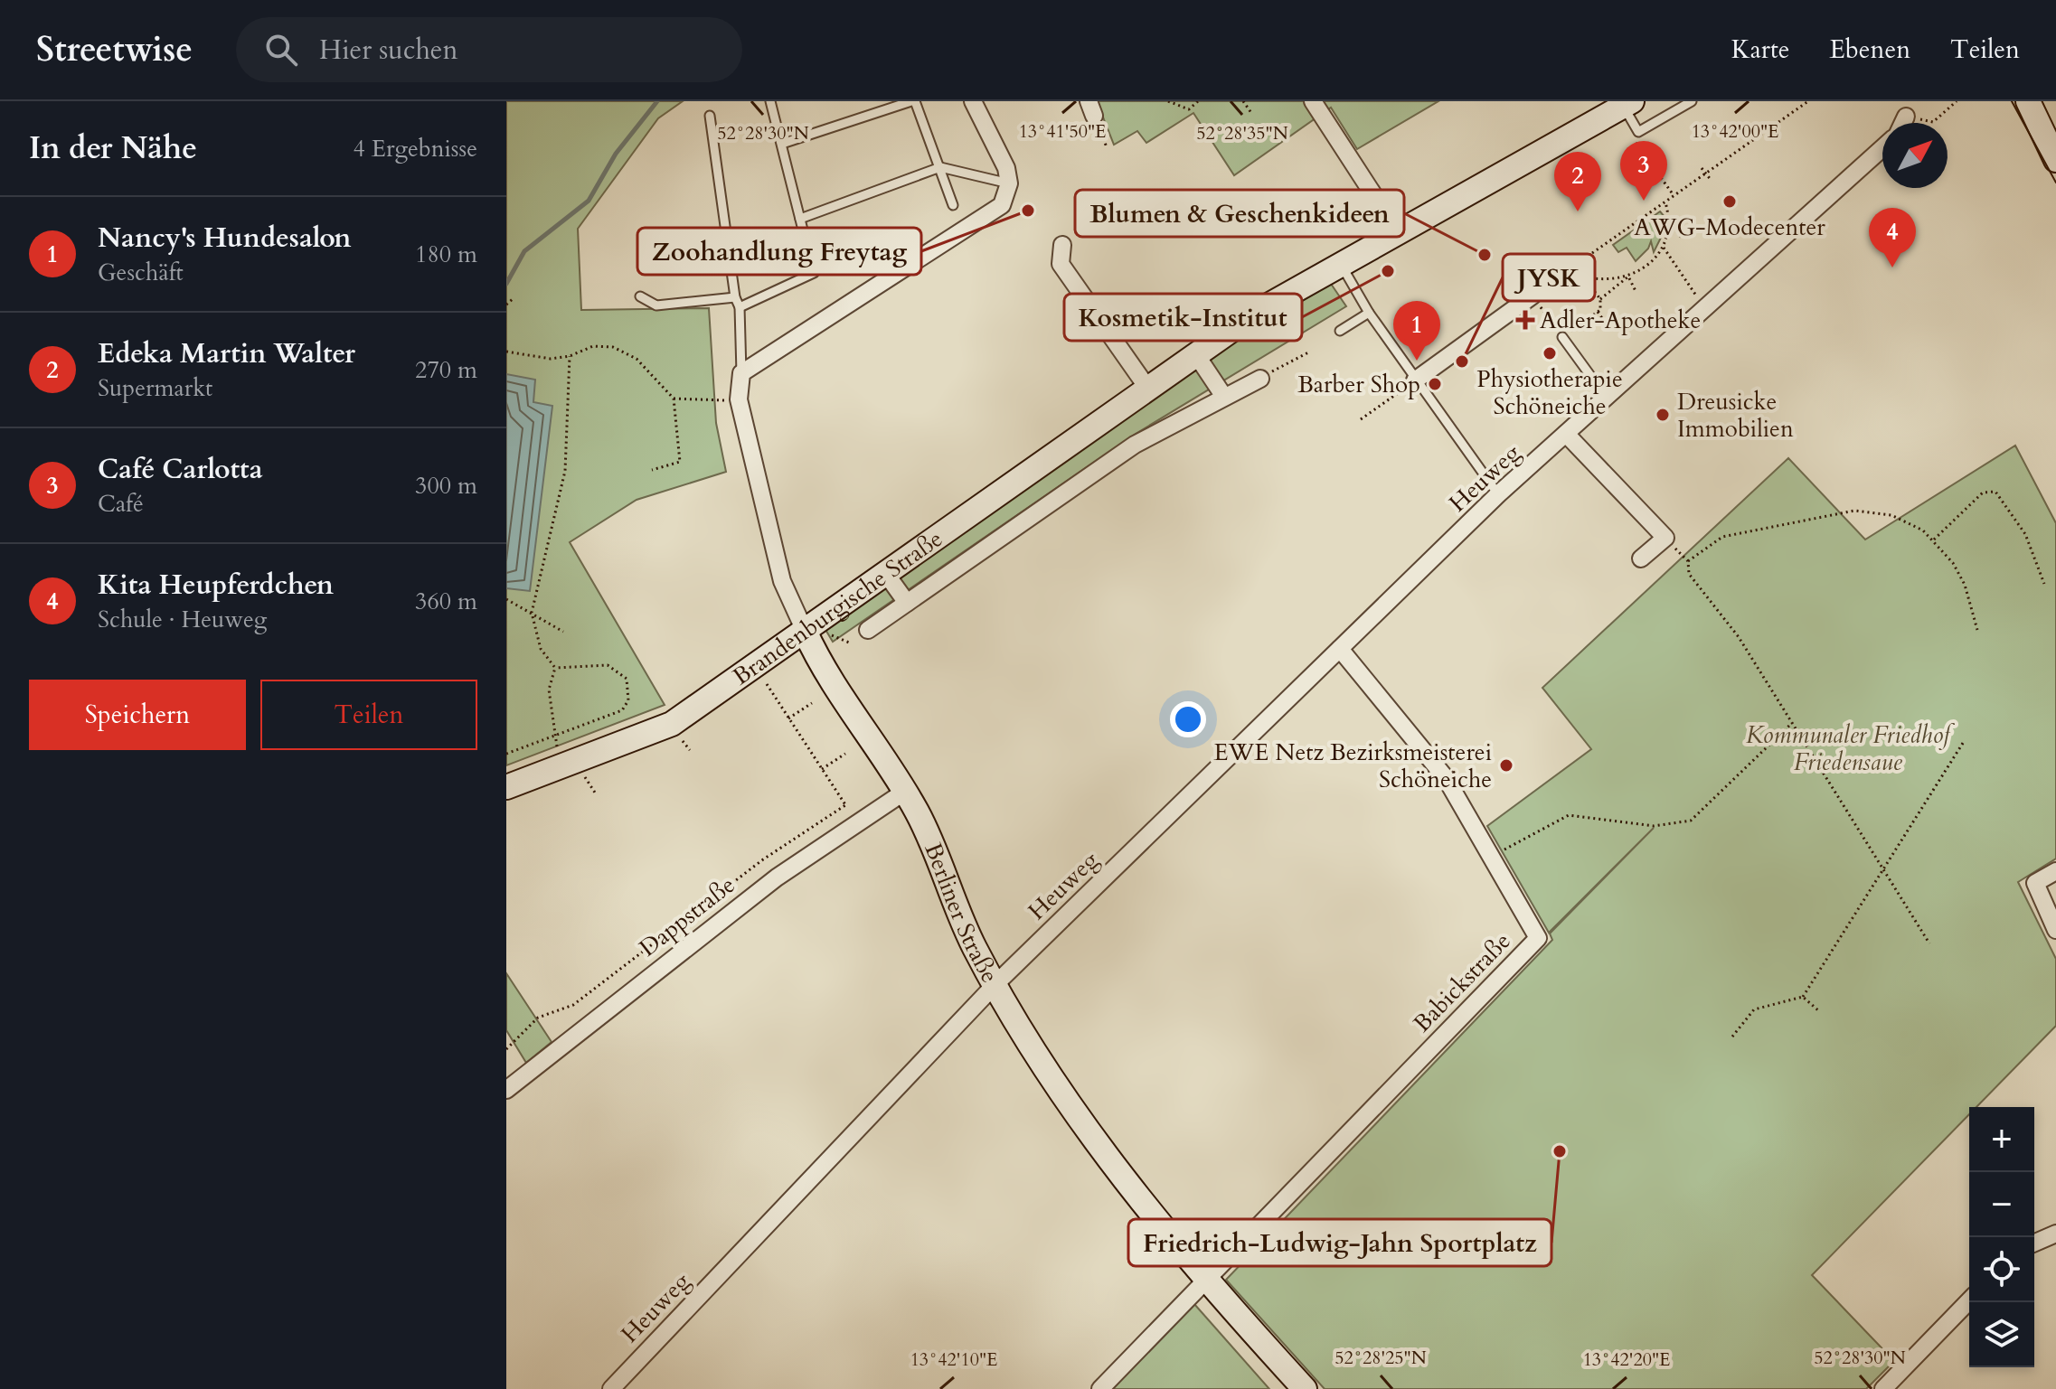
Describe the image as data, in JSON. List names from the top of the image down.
{
  "streets": {
    "street": [
      "Heuweg",
      "Brandenburgische Straße",
      "Berliner Straße",
      "Dappstraße",
      "Babickstraße"
    ]
  },
  "crossings": [
    ["Heuweg", "Berliner Straße"],
    ["Heuweg", "Babickstraße"],
    ["Brandenburgische Straße", "Berliner Straße"],
    ["Berliner Straße", "Dappstraße"],
    ["Berliner Straße", "Babickstraße"]
  ],
  "parks": ["Kommunaler Friedhof Friedensaue"],
  "places": {
    "other": [
      "AWG-Modecenter",
      "Zoohandlung Freytag",
      "Blumen & Geschenkideen",
      "Kosmetik-Institut",
      "Physiotherapie Schöneiche",
      "JYSK",
      "Barber Shop",
      "Dreusicke Immobilien",
      "EWE Netz Bezirksmeisterei Schöneiche",
      "Friedrich-Ludwig-Jahn Sportplatz"
    ],
    "health": ["Adler-Apotheke"]
  },
  "north": "top right",
  "page": {
    "header": "Streetwise",
    "search": "Hier suchen",
    "nav": ["Karte", "Ebenen", "Teilen"],
    "heading": ["In der Nähe", "4 Ergebnisse"],
    "pins": [
      "3",
      "2",
      "4",
      "1"
    ],
    "list": [
      {
        "mark": "1",
        "name": "Nancy's Hundesalon",
        "note": "Geschäft",
        "value": "180 m"
      },
      {
        "mark": "2",
        "name": "Edeka Martin Walter",
        "note": "Supermarkt",
        "value": "270 m"
      },
      {
        "mark": "3",
        "name": "Café Carlotta",
        "note": "Café",
        "value": "300 m"
      },
      {
        "mark": "4",
        "name": "Kita Heupferdchen",
        "note": "Schule · Heuweg",
        "value": "360 m"
      }
    ],
    "buttons": ["Speichern", "Teilen"],
    "map_buttons": ["+", "−"]
  },
  "coordinates": [
    "13°41'50\"E",
    "13°42'00\"E",
    "52°28'30\"N",
    "52°28'35\"N",
    "52°28'25\"N",
    "13°42'10\"E",
    "13°42'20\"E"
  ]
}
